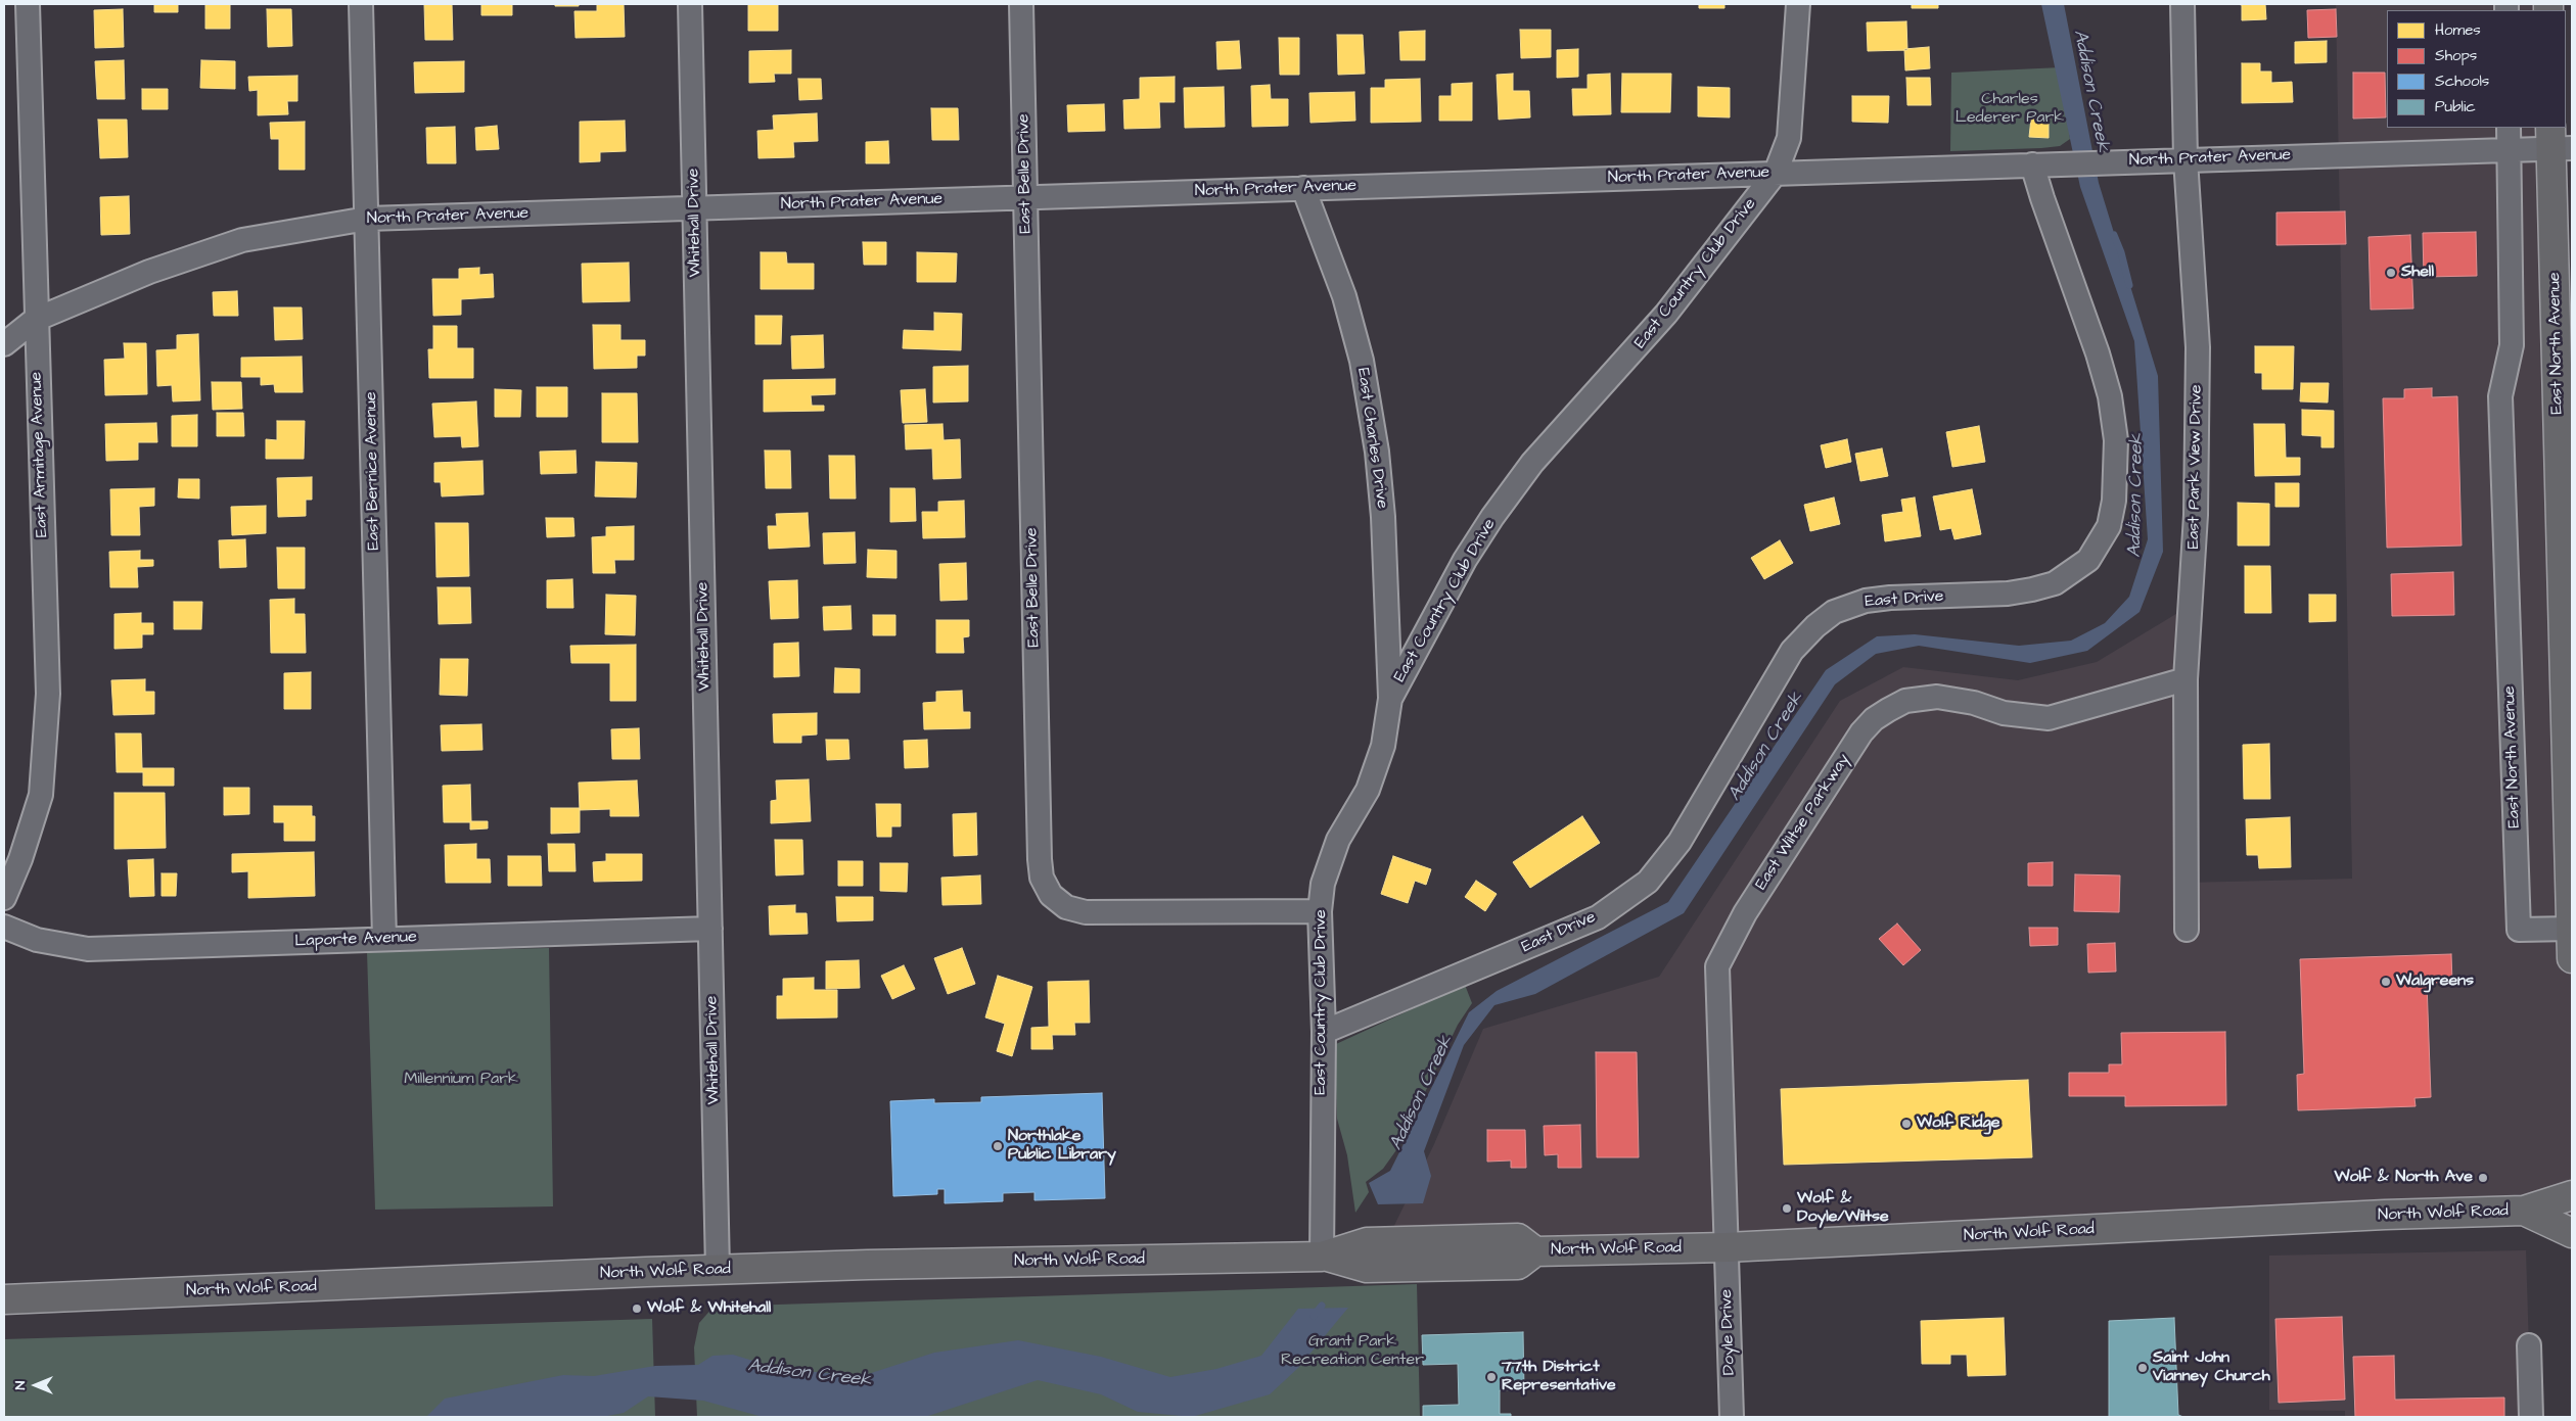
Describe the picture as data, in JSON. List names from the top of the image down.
{
  "streets": {
    "main road": ["East North Avenue", "North Wolf Road"],
    "street": [
      "North Prater Avenue",
      "East Belle Drive",
      "Whitehall Drive",
      "East Country Club Drive",
      "East Charles Drive",
      "East Armitage Avenue",
      "East Park View Drive",
      "East Bernice Avenue",
      "East Drive",
      "East Wiltse Parkway",
      "Laporte Avenue",
      "Doyle Drive"
    ]
  },
  "crossings": [
    ["North Prater Avenue", "East Belle Drive"],
    ["North Prater Avenue", "Whitehall Drive"],
    ["North Prater Avenue", "East Country Club Drive"],
    ["North Prater Avenue", "East North Avenue"],
    ["North Prater Avenue", "East Charles Drive"],
    ["North Prater Avenue", "East Armitage Avenue"],
    ["North Prater Avenue", "East Park View Drive"],
    ["North Prater Avenue", "East Bernice Avenue"],
    ["North Prater Avenue", "East Drive"],
    ["East Belle Drive", "East Country Club Drive"],
    ["Whitehall Drive", "Laporte Avenue"],
    ["Whitehall Drive", "North Wolf Road"],
    ["East Country Club Drive", "East Charles Drive"],
    ["East Country Club Drive", "East Drive"],
    ["East Country Club Drive", "North Wolf Road"],
    ["East Park View Drive", "East Wiltse Parkway"],
    ["East Bernice Avenue", "Laporte Avenue"],
    ["East Wiltse Parkway", "North Wolf Road"],
    ["East Wiltse Parkway", "Doyle Drive"],
    ["North Wolf Road", "Doyle Drive"]
  ],
  "water": ["Addison Creek"],
  "parks": ["Charles Lederer Park", "Millennium Park", "Grant Park Recreation Center"],
  "places": [
    "Shell",
    "Walgreens",
    "Wolf Ridge",
    "Northlake Public Library",
    "Wolf & North Ave",
    "Wolf & Doyle/Wiltse",
    "Wolf & Whitehall",
    "Saint John Vianney Church",
    "77th District Representative"
  ],
  "legend": [
    "Homes",
    "Shops",
    "Schools",
    "Public"
  ],
  "north": "left"
}
